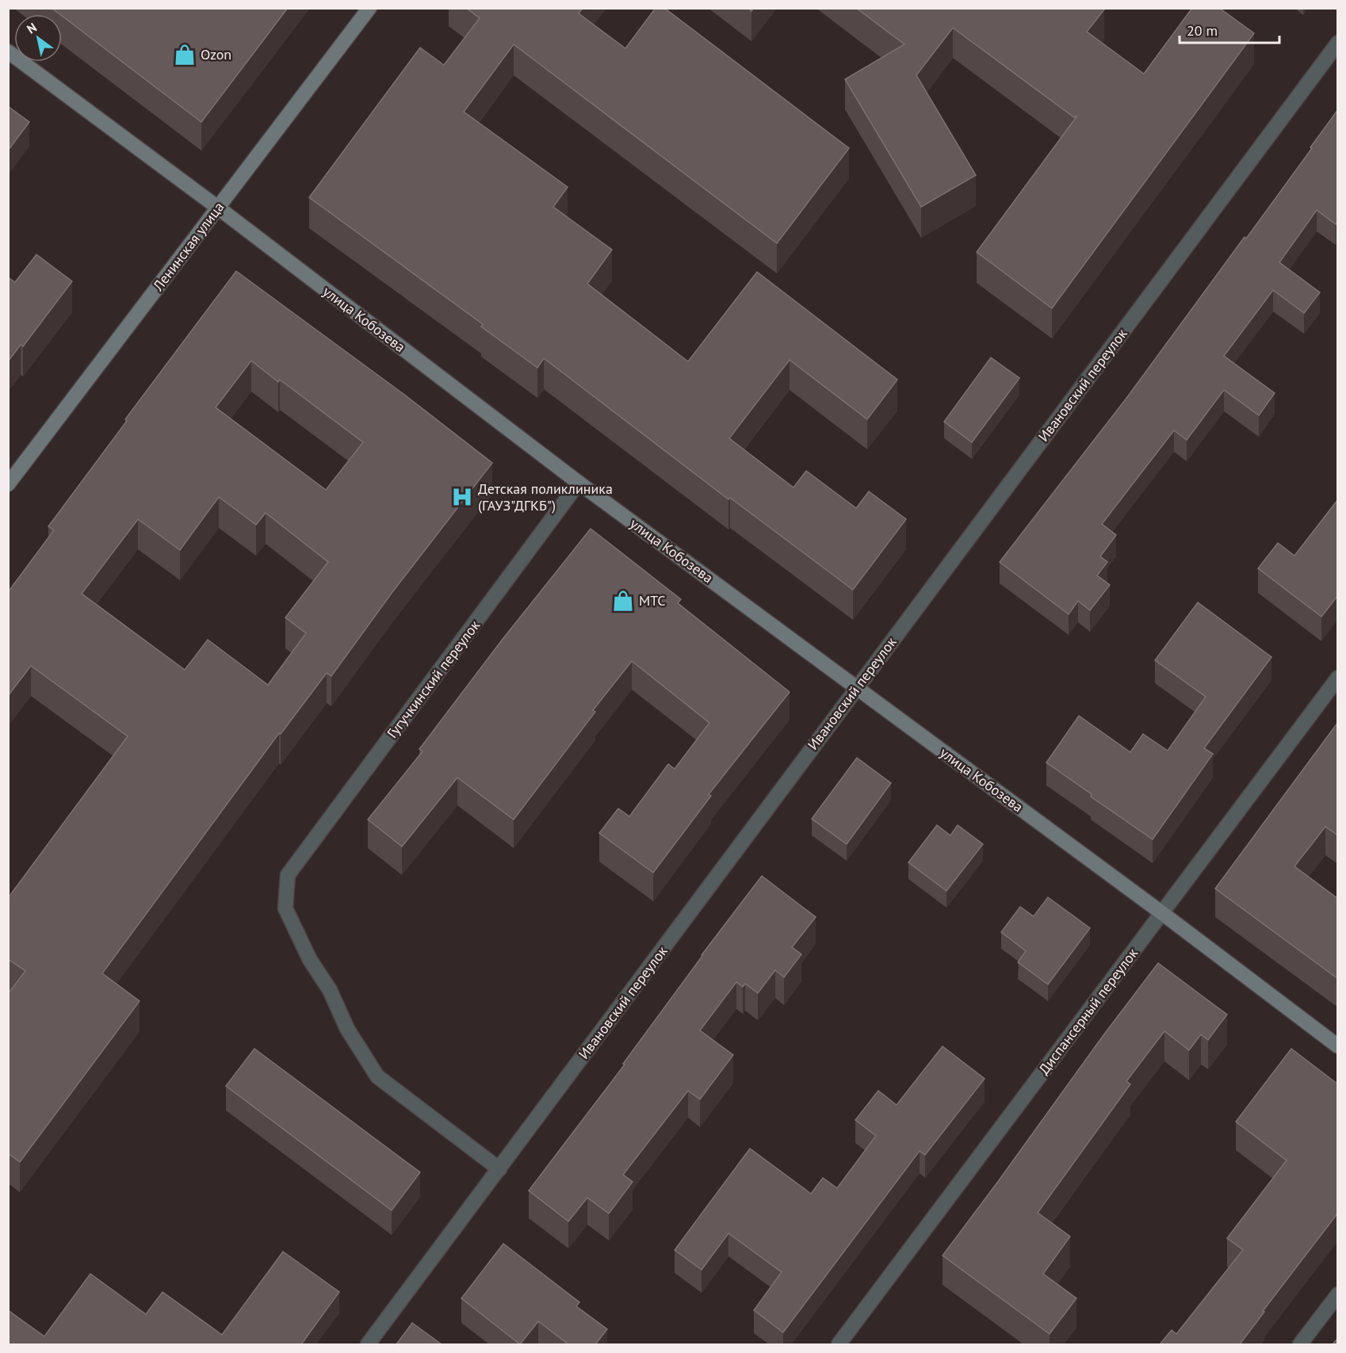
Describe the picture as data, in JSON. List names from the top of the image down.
{
  "streets": {
    "main road": ["Ленинская улица", "улица Кобозева"],
    "street": ["Ивановский переулок", "Гугучкинский переулок", "Диспансерный переулок"]
  },
  "crossings": [
    ["Ленинская улица", "улица Кобозева"],
    ["улица Кобозева", "Ивановский переулок"],
    ["улица Кобозева", "Гугучкинский переулок"],
    ["улица Кобозева", "Диспансерный переулок"],
    ["Ивановский переулок", "Гугучкинский переулок"]
  ],
  "places": {
    "shop": ["Ozon", "МТС"],
    "hospital": ["Детская поликлиника (ГАУЗ\"ДГКБ\")"]
  },
  "scale_bar": "20 m",
  "north": "top left"
}
